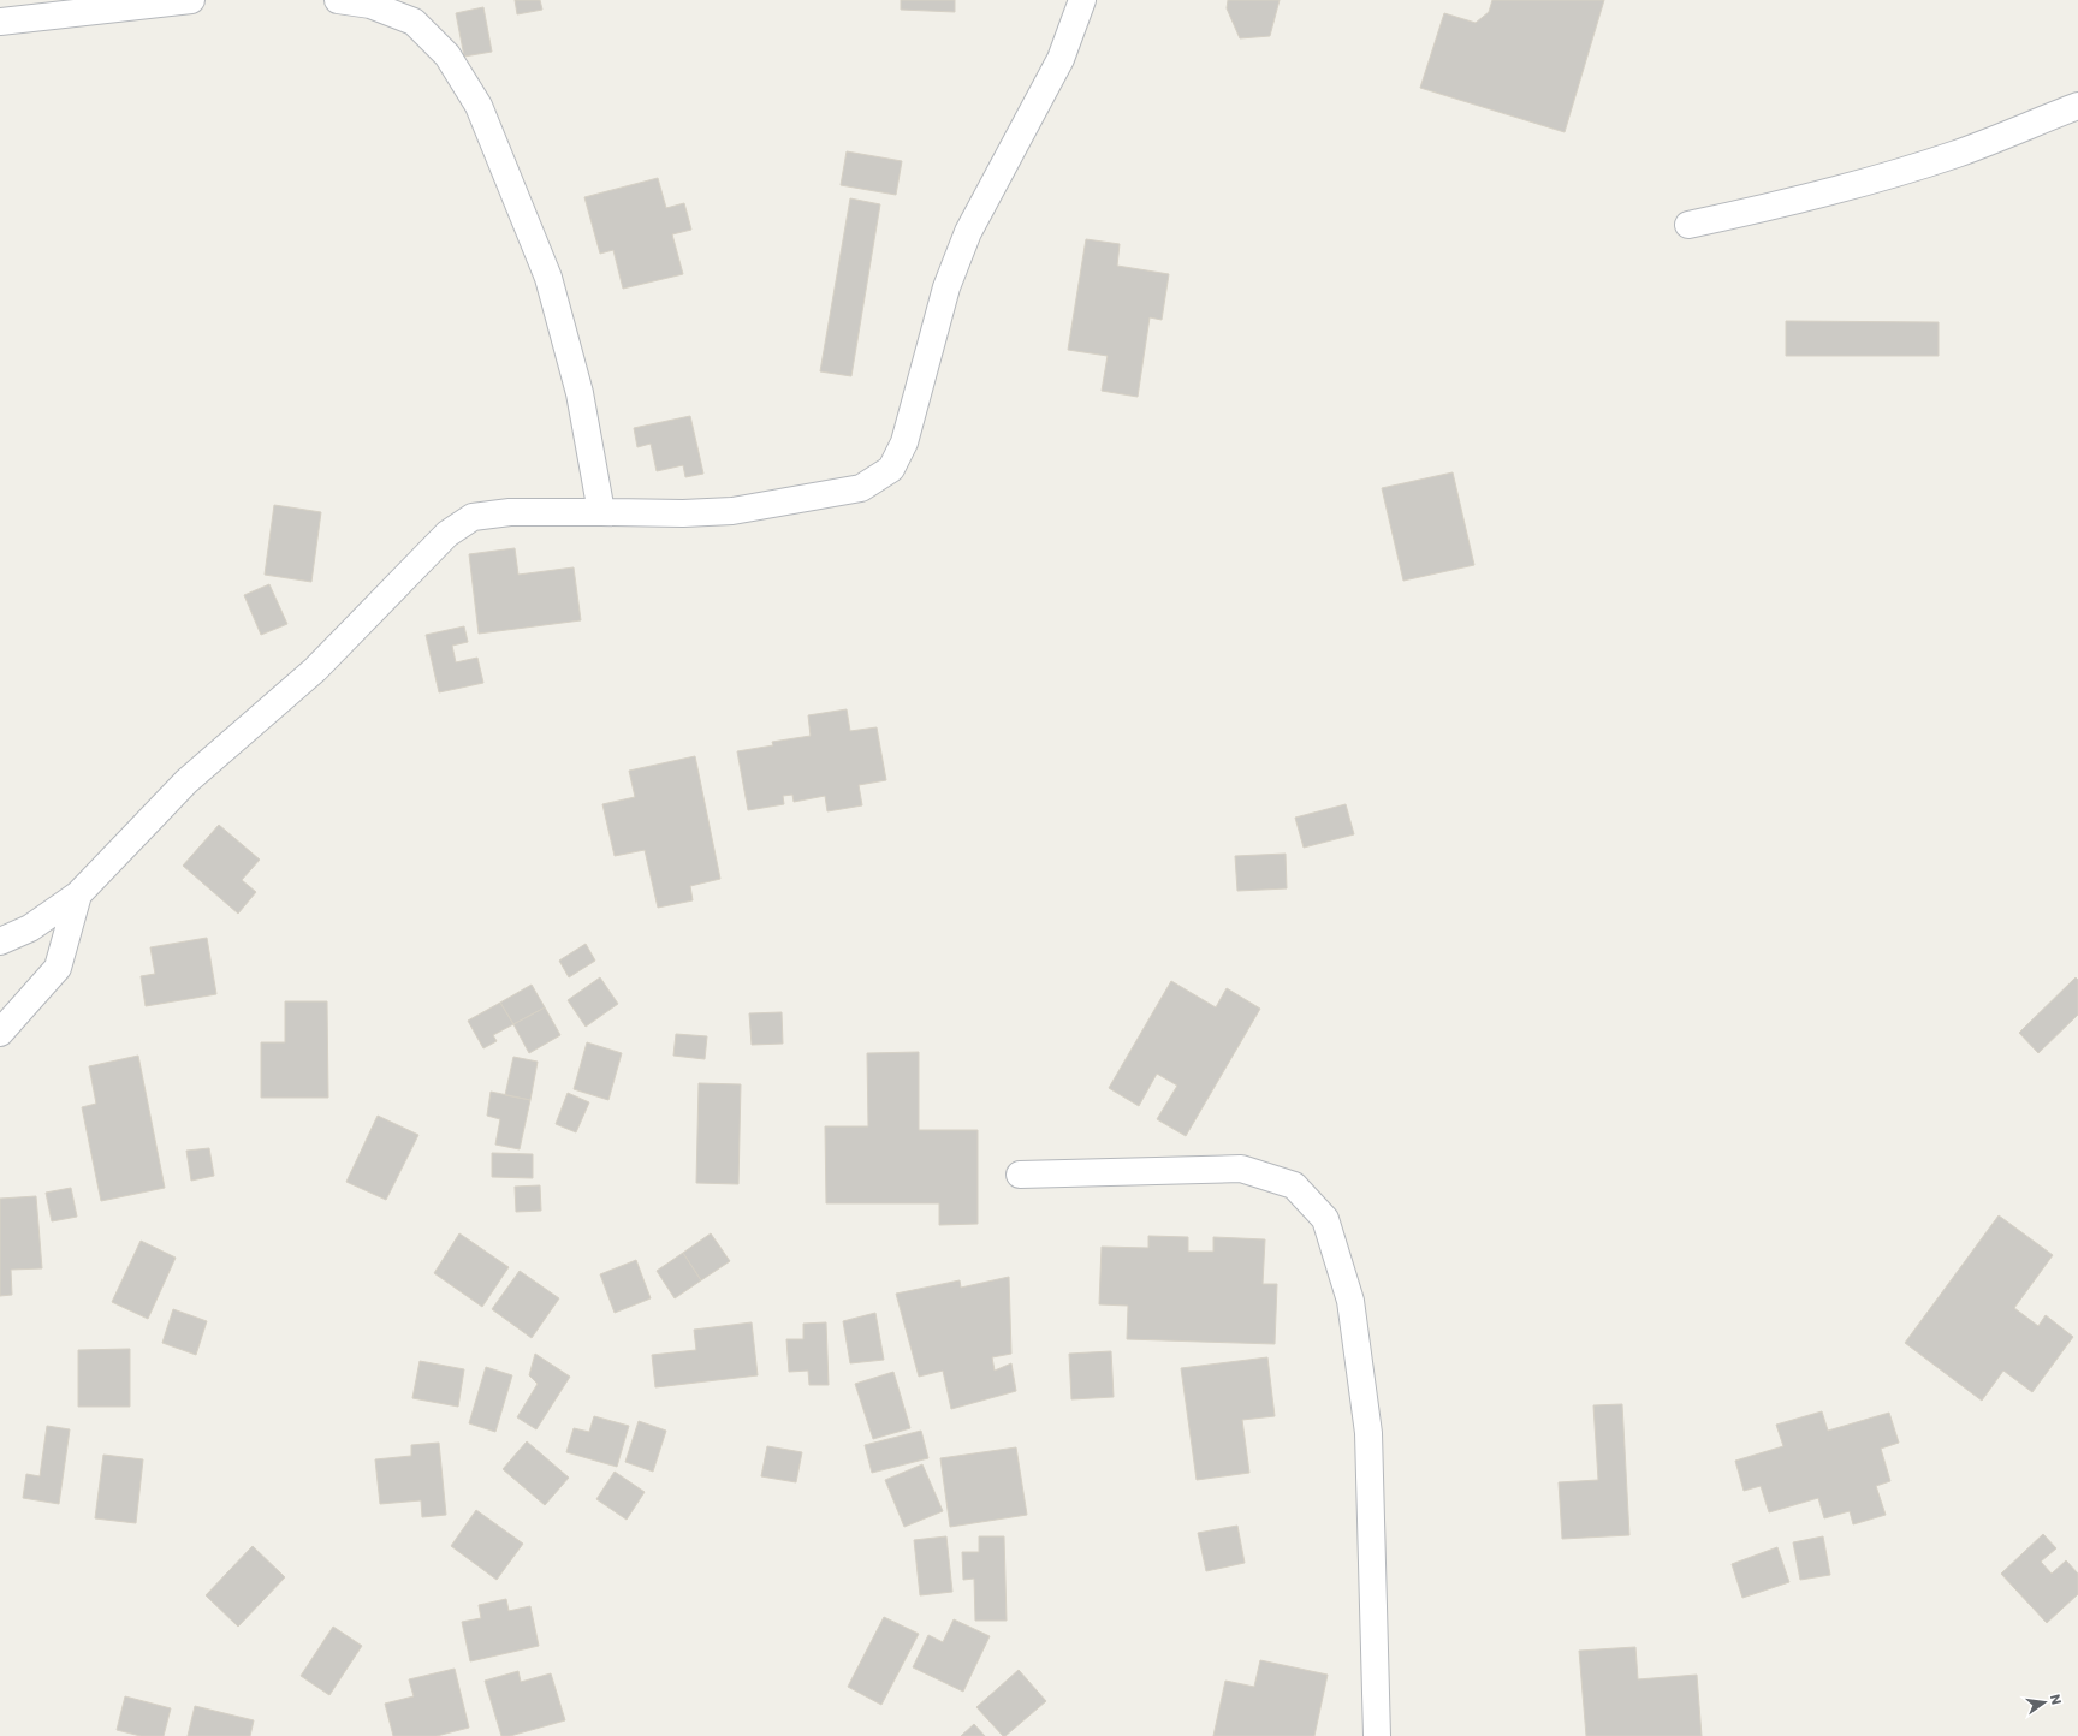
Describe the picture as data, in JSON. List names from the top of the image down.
{
  "north": "right"
}
